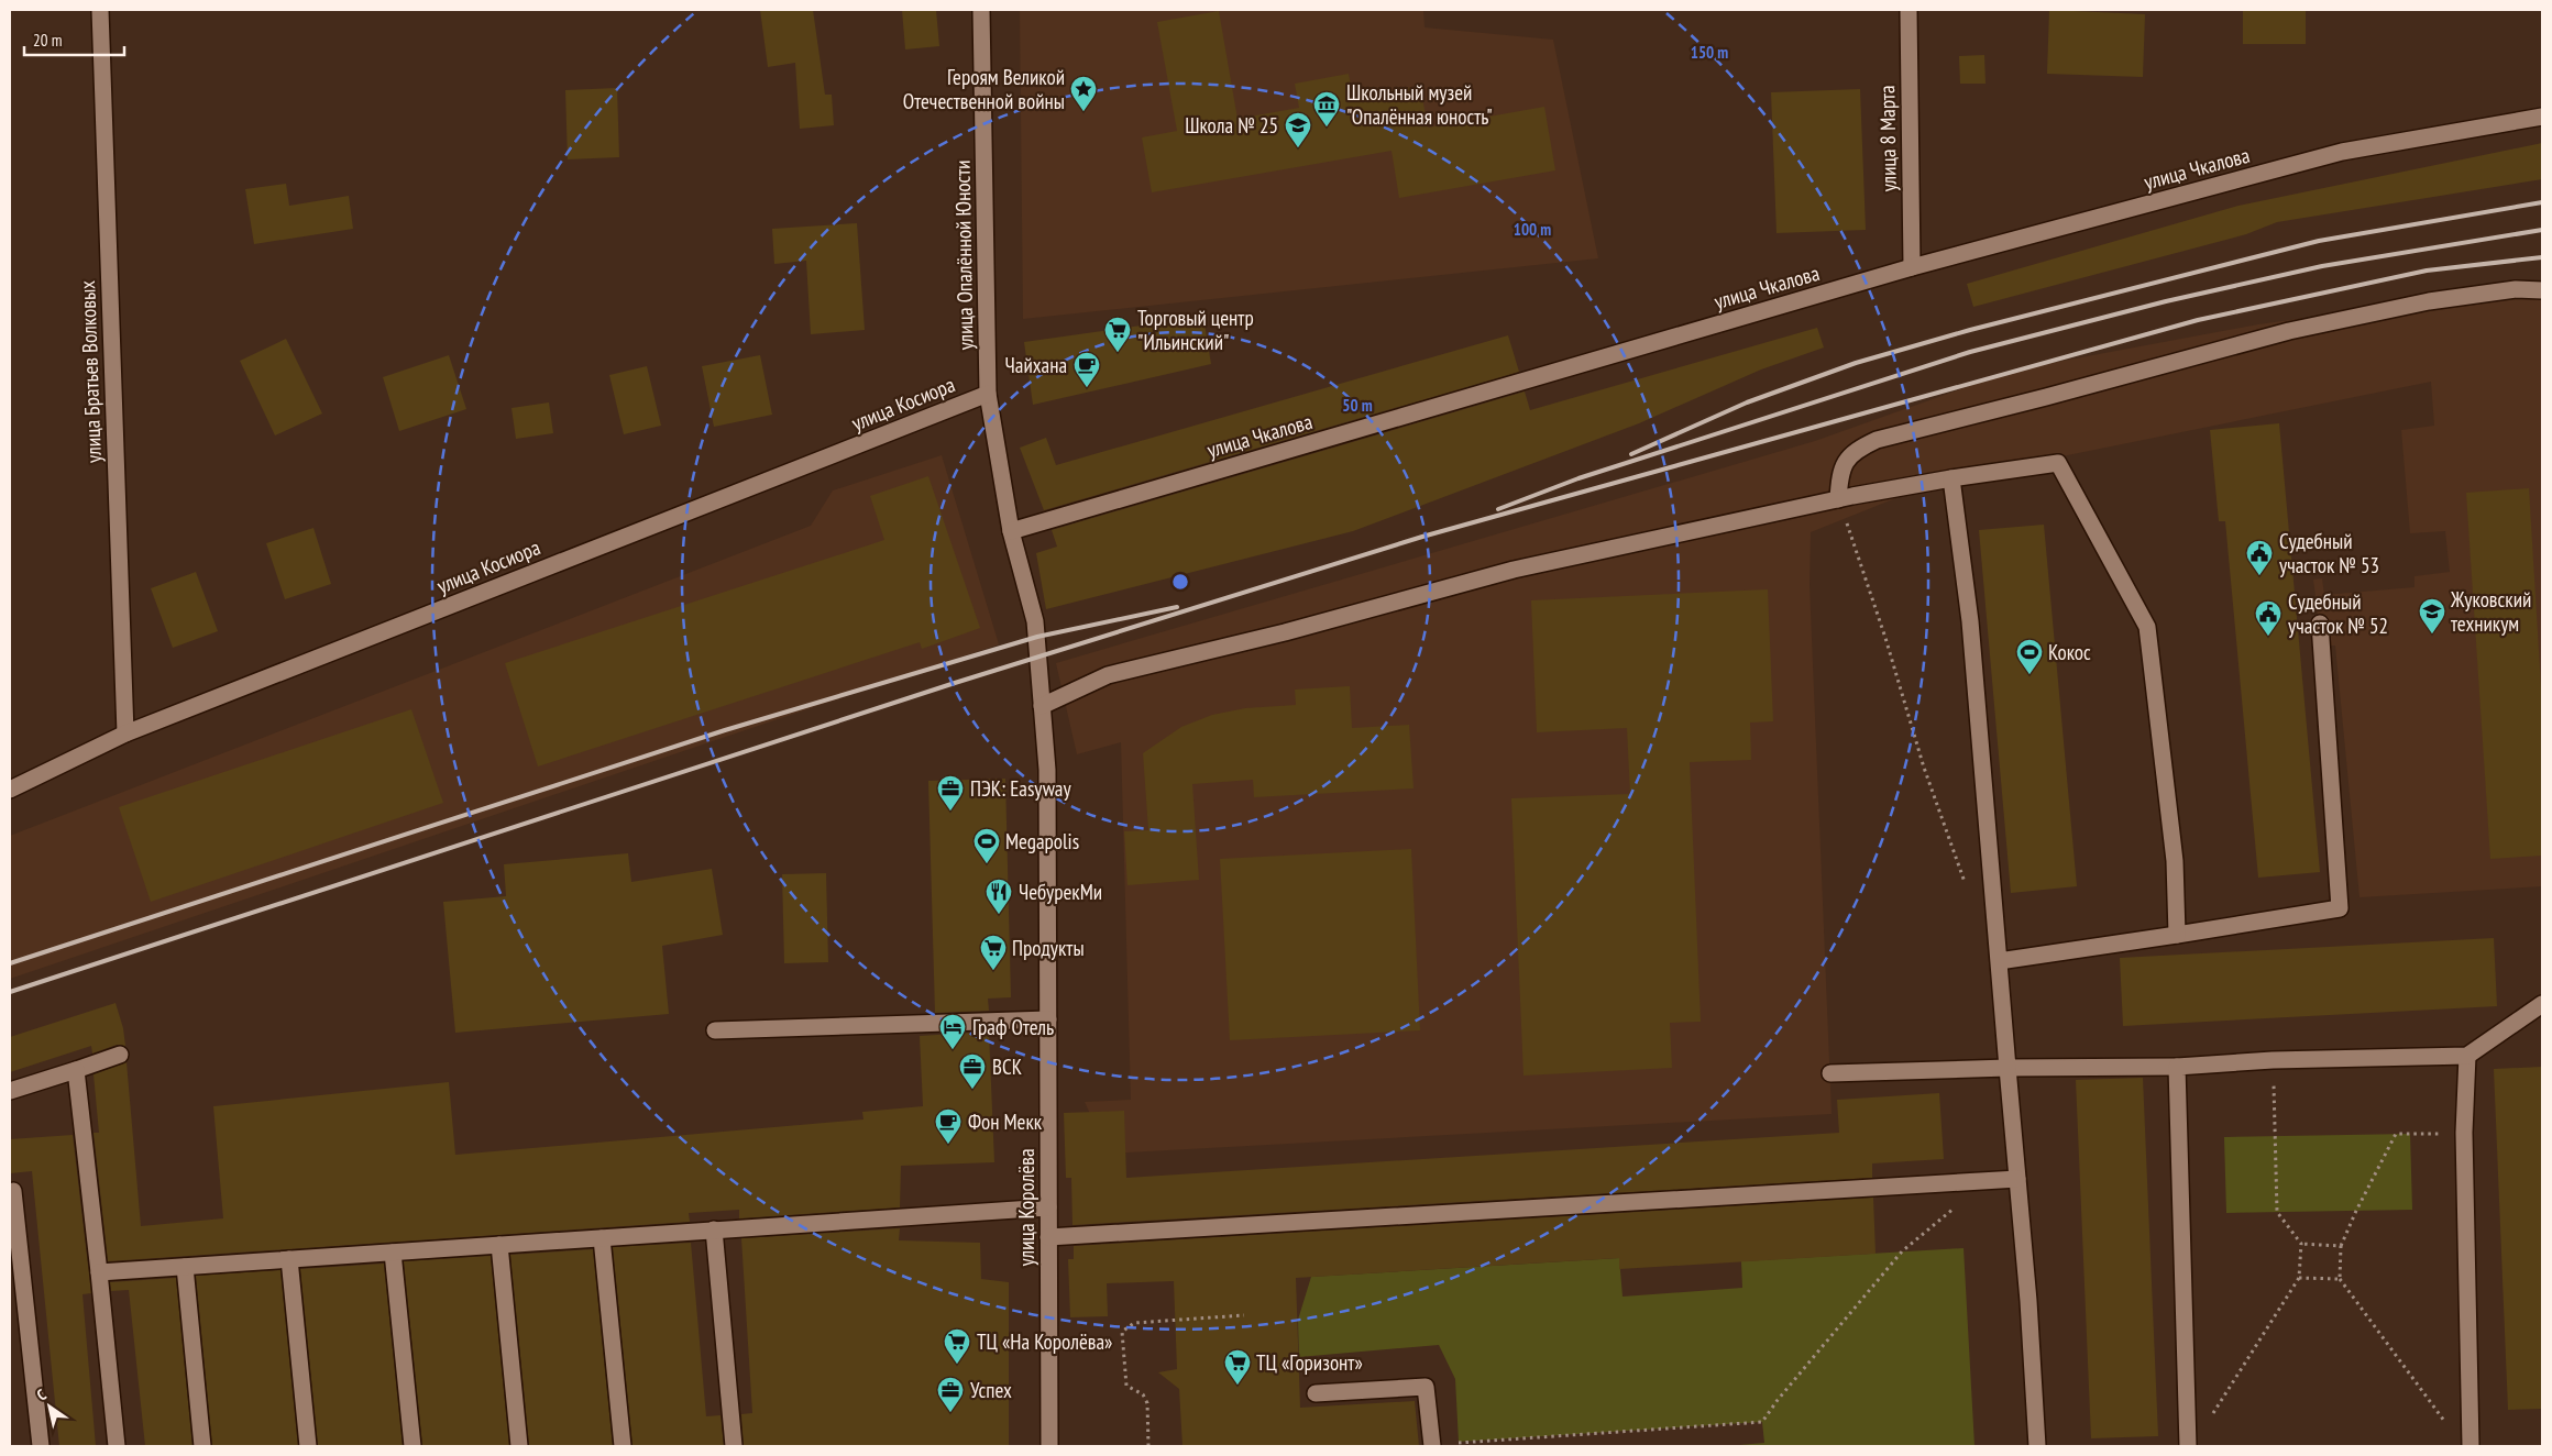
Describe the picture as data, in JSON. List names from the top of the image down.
{
  "streets": {
    "street": [
      "улица 8 Марта",
      "улица Чкалова",
      "улица Опалённой Юности",
      "улица Братьев Волковых",
      "улица Косиора",
      "улица Королёва"
    ]
  },
  "crossings": [
    ["улица 8 Марта", "улица Чкалова"],
    ["улица Чкалова", "улица Опалённой Юности"],
    ["улица Опалённой Юности", "улица Косиора"],
    ["улица Опалённой Юности", "улица Королёва"],
    ["улица Братьев Волковых", "улица Косиора"]
  ],
  "places": {
    "place": ["Героям Великой Отечественной войны"],
    "museum": ["Школьный музей \"Опалённая юность\""],
    "school or university": ["Школа № 25", "Жуковский техникум"],
    "supermarket": [
      "Торговый центр \"Ильинский\"",
      "Продукты",
      "ТЦ «На Королёва»",
      "ТЦ «Горизонт»"
    ],
    "cafe": ["Чайхана", "Фон Мекк"],
    "public building": ["Судебный участок № 53", "Судебный участок № 52"],
    "sports": ["Кокос", "Megapolis"],
    "office": ["ПЭК: Easyway", "ВСК", "Успех"],
    "restaurant": ["ЧебурекМи"],
    "hotel": ["Граф Отель"]
  },
  "scale_bar": "20 m",
  "north": "top left",
  "rings": ["150 m", "100 m", "50 m"]
}
